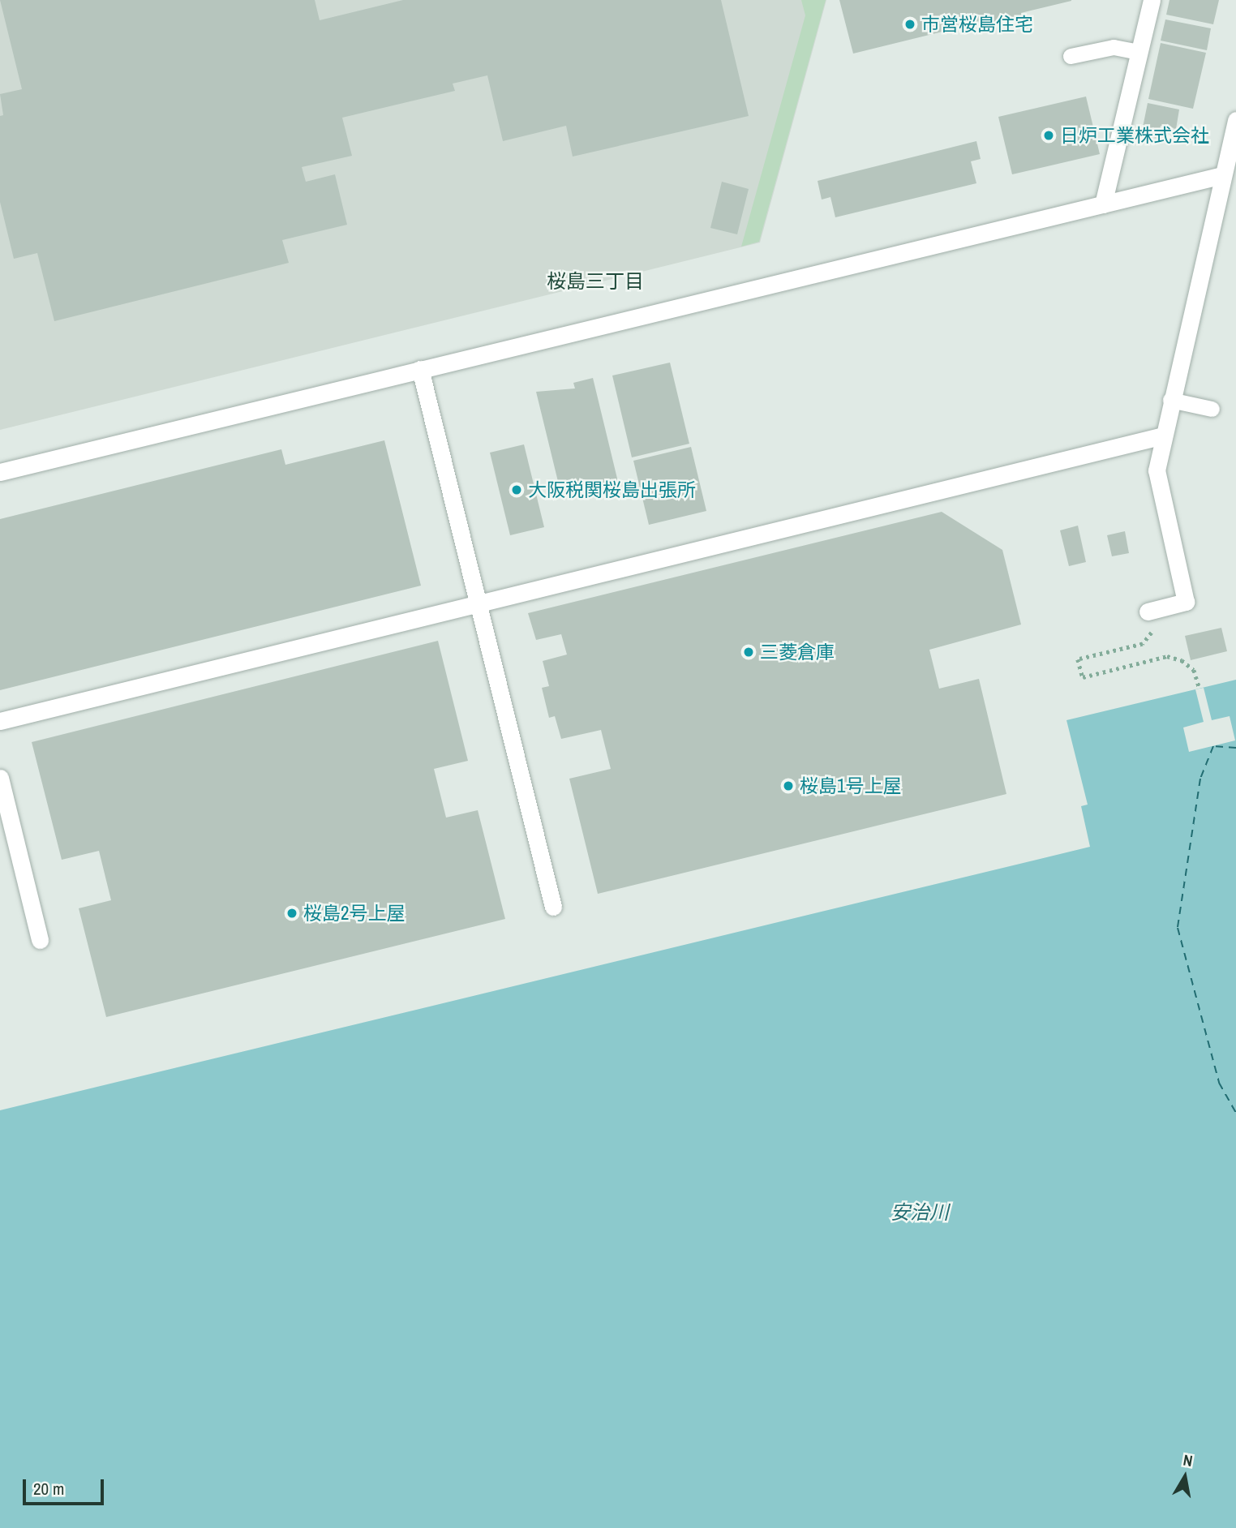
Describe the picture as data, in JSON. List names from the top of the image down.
{
  "districts": ["桜島三丁目"],
  "water": ["安治川"],
  "places": [
    "市営桜島住宅",
    "日炉工業株式会社",
    "大阪税関桜島出張所",
    "三菱倉庫",
    "桜島1号上屋",
    "桜島2号上屋"
  ],
  "scale_bar": "20 m",
  "north": "top"
}
